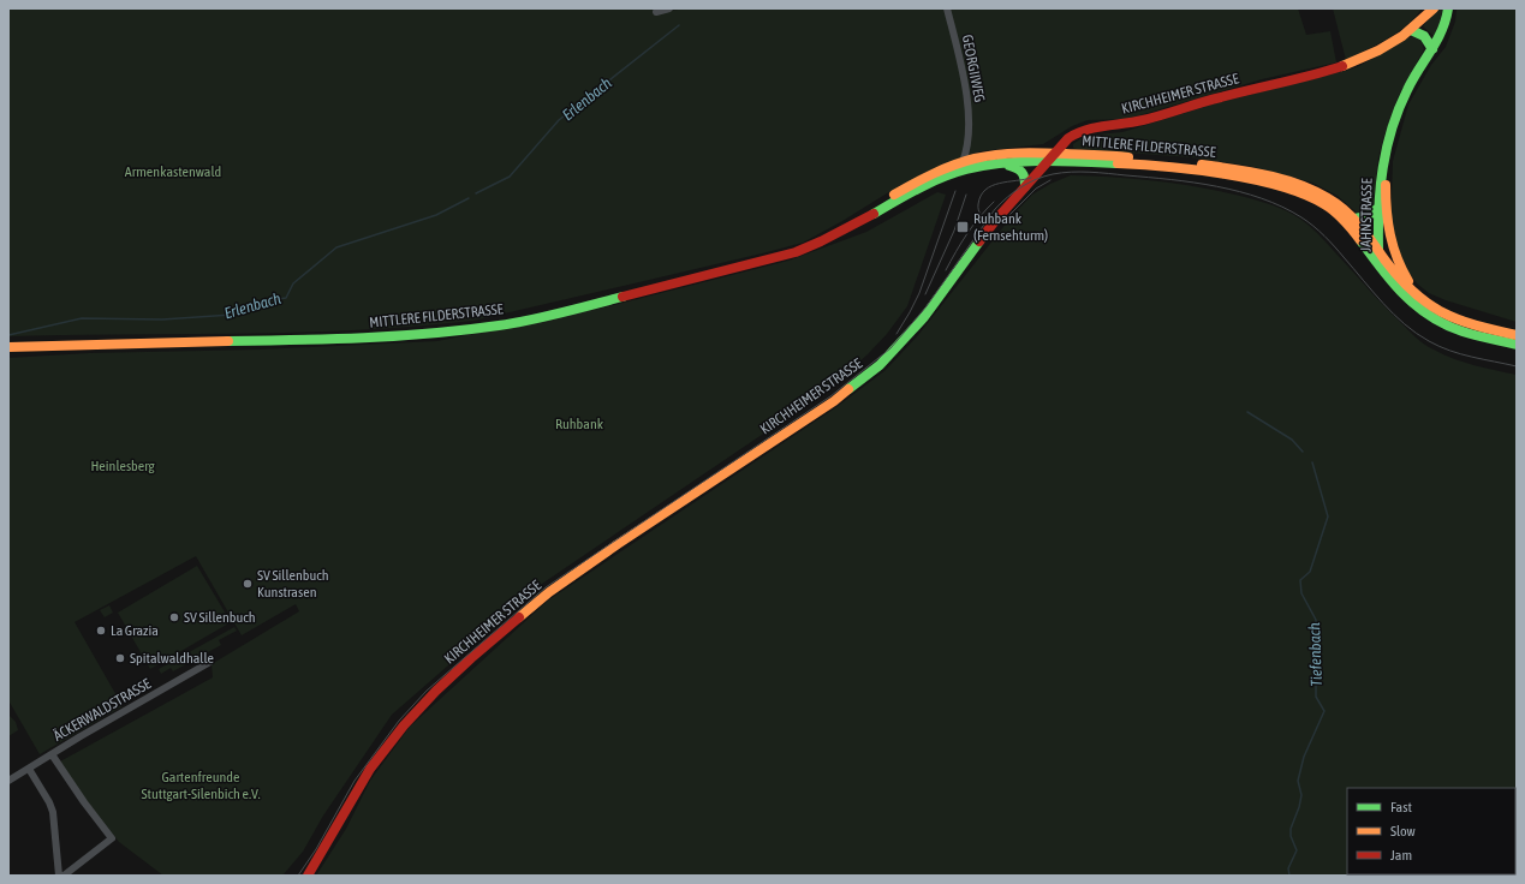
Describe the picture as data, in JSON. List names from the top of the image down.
{
  "streets": {
    "main road": ["KIRCHHEIMER STRASSE", "MITTLERE FILDERSTRASSE", "JAHNSTRASSE"],
    "street": ["GEORGIIWEG", "ÄCKERWALDSTRASSE"]
  },
  "crossings": [
    ["GEORGIIWEG", "MITTLERE FILDERSTRASSE"],
    ["KIRCHHEIMER STRASSE", "MITTLERE FILDERSTRASSE"],
    ["MITTLERE FILDERSTRASSE", "JAHNSTRASSE"]
  ],
  "water": ["Erlenbach", "Tiefenbach"],
  "parks": [
    "Armenkastenwald",
    "Ruhbank",
    "Heinlesberg",
    "Gartenfreunde Stuttgart-Silenbich e.V."
  ],
  "places": {
    "transit": ["Ruhbank (Fernsehturm)"],
    "other": [
      "SV Sillenbuch Kunstrasen",
      "SV Sillenbuch",
      "La Grazia",
      "Spitalwaldhalle"
    ]
  },
  "legend": ["Fast", "Slow", "Jam"]
}
